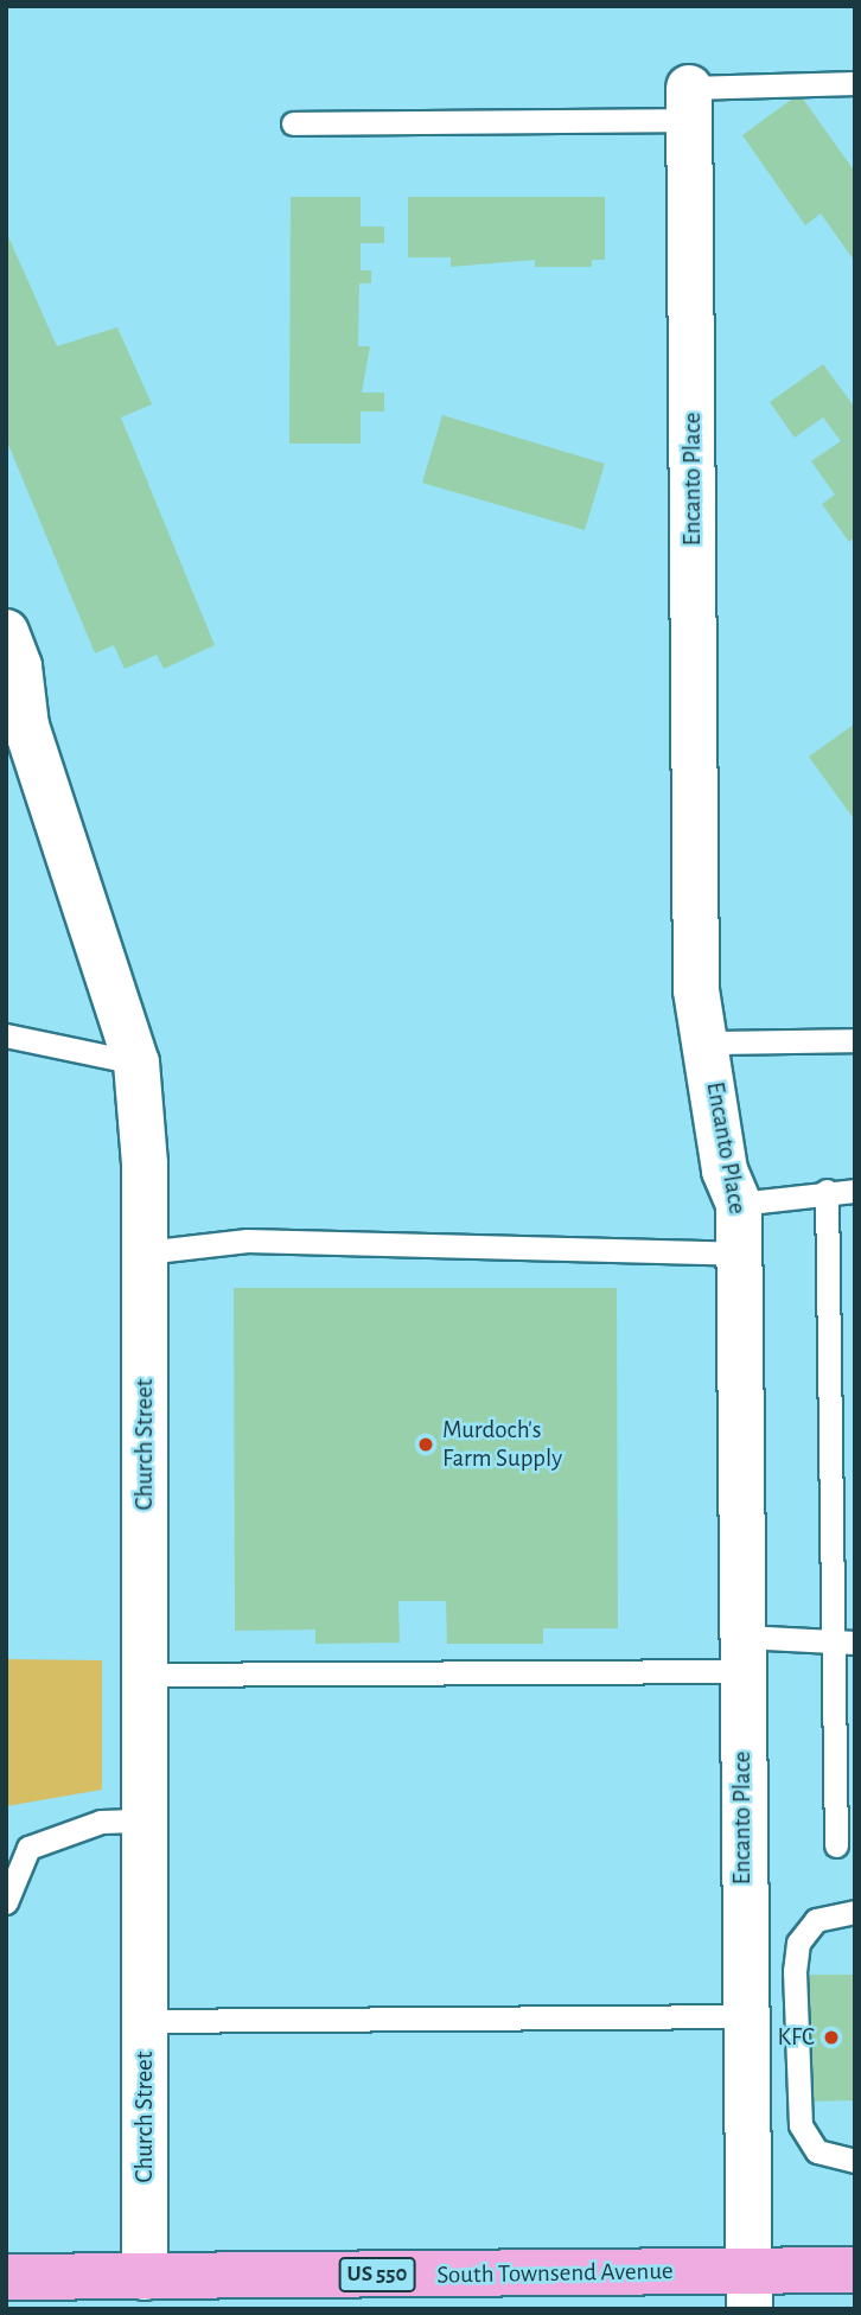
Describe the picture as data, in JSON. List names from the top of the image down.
{
  "streets": {
    "highway": ["South Townsend Avenue", "US 550"],
    "street": ["Encanto Place", "Church Street"]
  },
  "crossings": [
    ["Encanto Place", "South Townsend Avenue"],
    ["Church Street", "South Townsend Avenue"]
  ],
  "places": ["Murdoch's Farm Supply", "KFC"]
}
